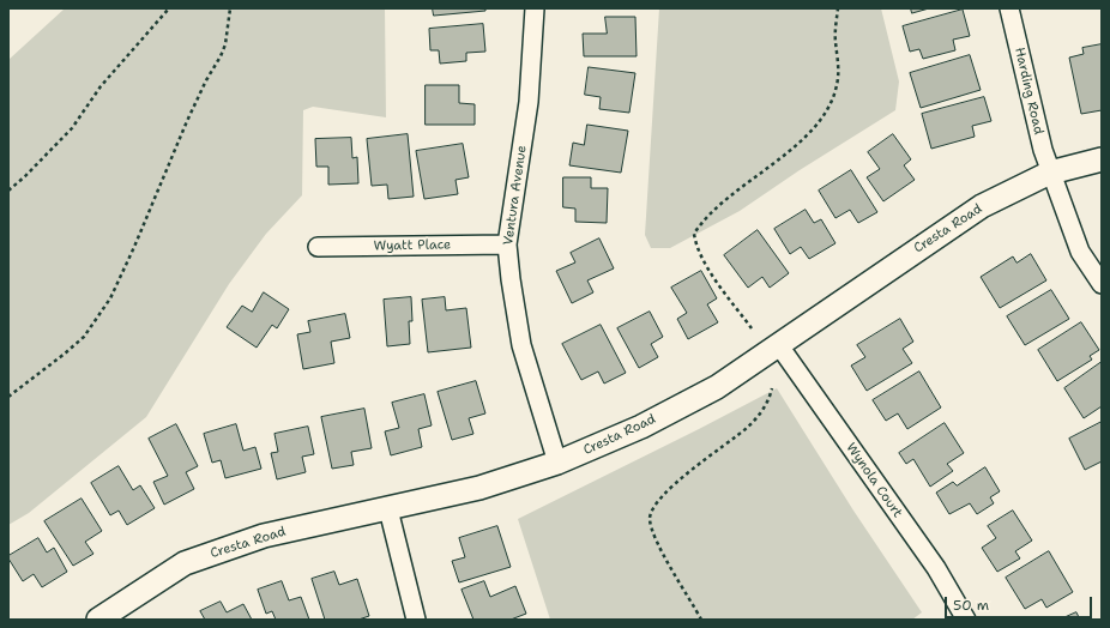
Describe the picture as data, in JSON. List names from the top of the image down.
{
  "streets": {
    "street": [
      "Harding Road",
      "Ventura Avenue",
      "Cresta Road",
      "Wyatt Place",
      "Wynola Court"
    ]
  },
  "crossings": [
    ["Harding Road", "Cresta Road"],
    ["Ventura Avenue", "Cresta Road"],
    ["Ventura Avenue", "Wyatt Place"],
    ["Cresta Road", "Wynola Court"]
  ],
  "scale_bar": "50 m"
}
